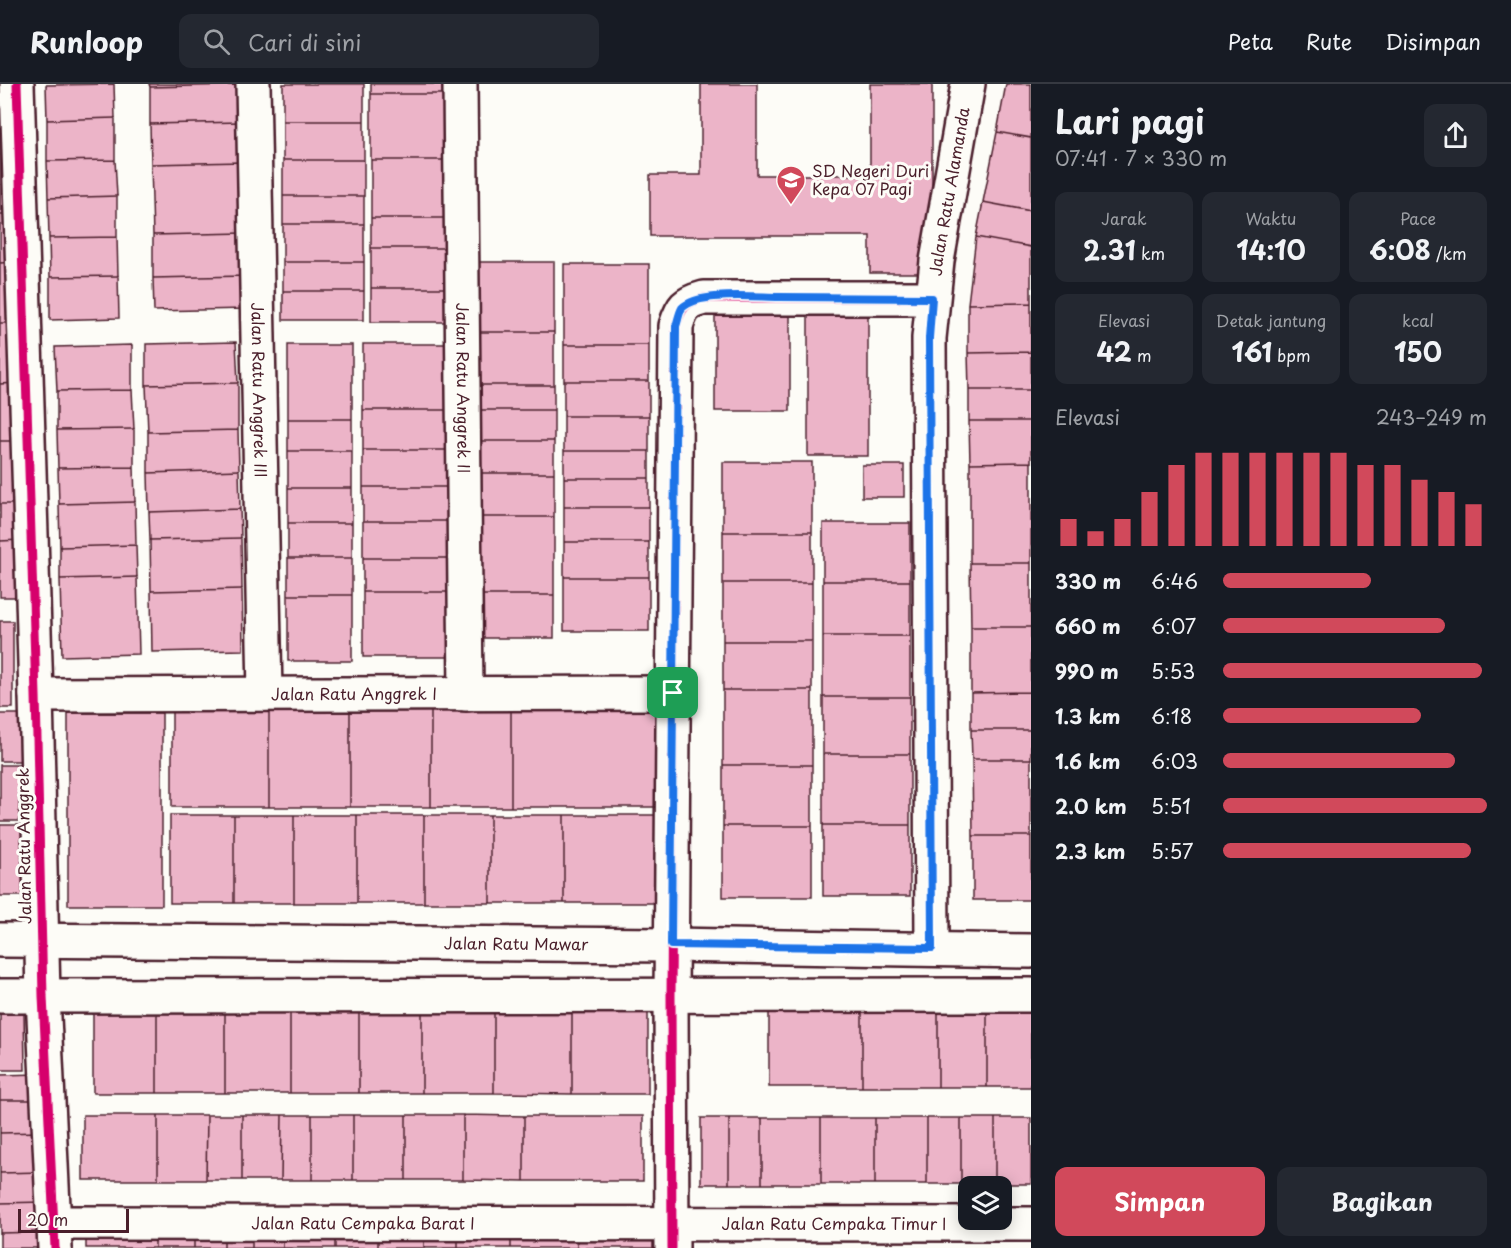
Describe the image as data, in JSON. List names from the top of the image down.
{
  "streets": {
    "street": [
      "Jalan Ratu Alamanda",
      "Jalan Ratu Anggrek III",
      "Jalan Ratu Anggrek II",
      "Jalan Ratu Anggrek I",
      "Jalan Ratu Anggrek",
      "Jalan Ratu Mawar",
      "Jalan Ratu Cempaka Barat I",
      "Jalan Ratu Cempaka Timur I"
    ]
  },
  "crossings": [
    ["Jalan Ratu Alamanda", "Jalan Ratu Mawar"],
    ["Jalan Ratu Anggrek III", "Jalan Ratu Anggrek I"],
    ["Jalan Ratu Anggrek II", "Jalan Ratu Anggrek I"],
    ["Jalan Ratu Anggrek I", "Jalan Ratu Anggrek"],
    ["Jalan Ratu Anggrek", "Jalan Ratu Mawar"],
    ["Jalan Ratu Anggrek", "Jalan Ratu Cempaka Barat I"],
    ["Jalan Ratu Cempaka Barat I", "Jalan Ratu Cempaka Timur I"]
  ],
  "places": {
    "school or university": ["SD Negeri Duri Kepa 07 Pagi"]
  },
  "scale_bar": "20 m",
  "page": {
    "header": "Runloop",
    "search": "Cari di sini",
    "nav": ["Peta", "Rute", "Disimpan"],
    "heading": ["Lari pagi", "07:41 · 7 × 330 m"],
    "stats": [
      ["Jarak", "2.31 km"],
      ["Waktu", "14:10"],
      ["Pace", "6:08 /km"],
      ["Elevasi", "42 m"],
      ["Detak jantung", "161 bpm"],
      ["kcal", "150"]
    ],
    "chart": ["Elevasi", "243–249 m"],
    "list": [
      {
        "name": "330 m",
        "note": "6:46"
      },
      {
        "name": "660 m",
        "note": "6:07"
      },
      {
        "name": "990 m",
        "note": "5:53"
      },
      {
        "name": "1.3 km",
        "note": "6:18"
      },
      {
        "name": "1.6 km",
        "note": "6:03"
      },
      {
        "name": "2.0 km",
        "note": "5:51"
      },
      {
        "name": "2.3 km",
        "note": "5:57"
      }
    ],
    "buttons": ["Simpan", "Bagikan"],
    "scale": "20 m"
  }
}
